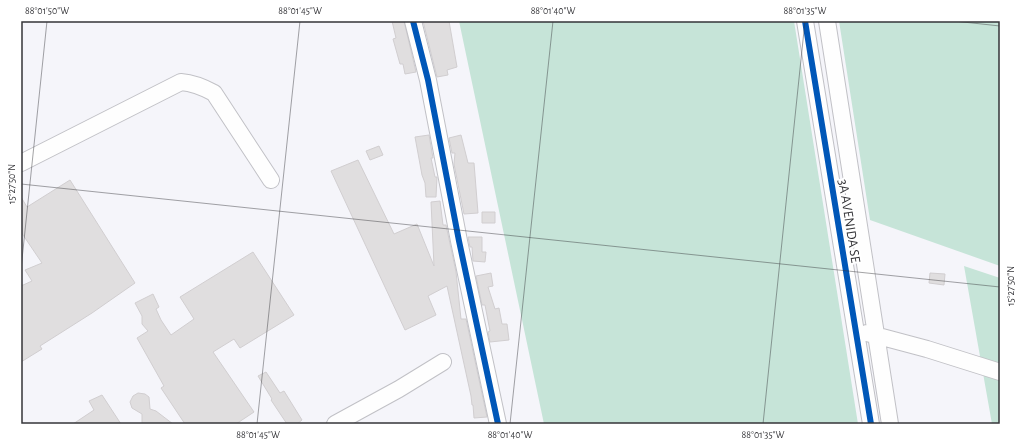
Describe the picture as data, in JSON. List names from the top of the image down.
{
  "streets": {
    "street": ["3A AVENIDA SE"]
  },
  "coordinates": [
    "88°01'50\"W",
    "88°01'45\"W",
    "88°01'40\"W",
    "88°01'35\"W",
    "15°27'50\"N"
  ]
}
